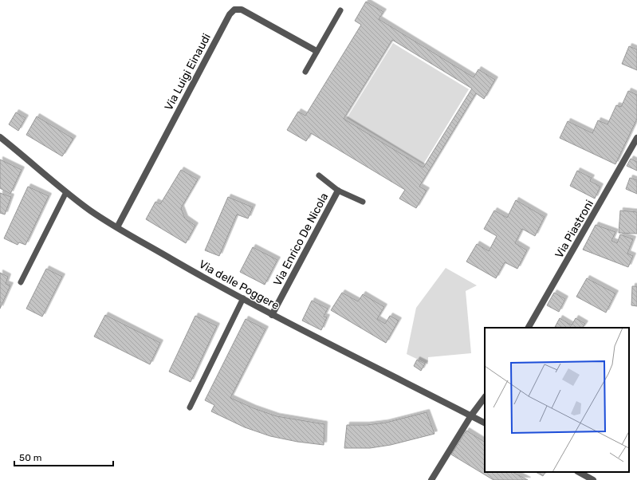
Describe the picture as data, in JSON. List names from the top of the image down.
{
  "streets": {
    "street": [
      "Via Luigi Einaudi",
      "Via Piastroni",
      "Via Enrico De Nicola",
      "Via delle Poggere"
    ]
  },
  "crossings": [
    ["Via Luigi Einaudi", "Via delle Poggere"],
    ["Via Enrico De Nicola", "Via delle Poggere"]
  ],
  "scale_bar": "50 m"
}
